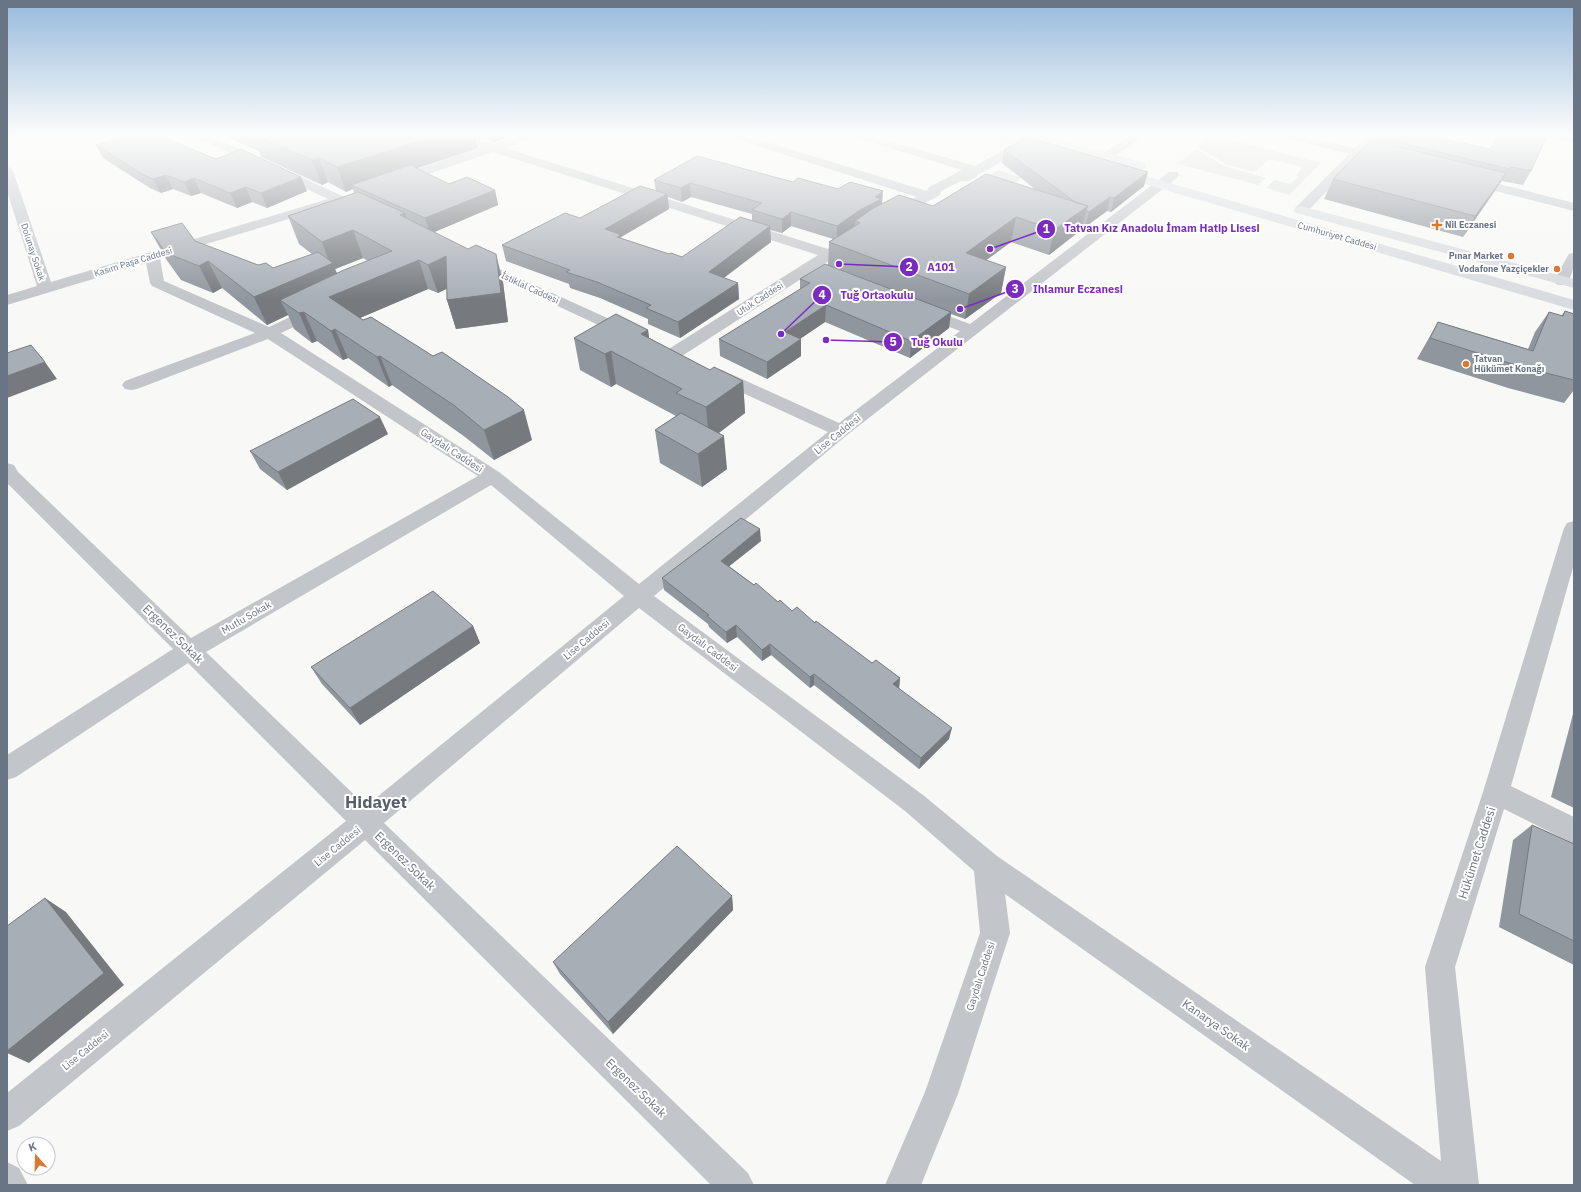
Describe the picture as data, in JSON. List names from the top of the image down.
{
  "streets": {
    "highway": ["Cumhuriyet Caddesi"],
    "street": [
      "Dolunay Sokak",
      "Kasım Paşa Caddesi",
      "İstiklal Caddesi",
      "Ufuk Caddesi",
      "Lise Caddesi",
      "Gaydalı Caddesi",
      "Mutlu Sokak",
      "Ergenez Sokak",
      "Hükümet Caddesi",
      "Kanarya Sokak"
    ]
  },
  "crossings": [
    ["Dolunay Sokak", "Kasım Paşa Caddesi"],
    ["Kasım Paşa Caddesi", "Gaydalı Caddesi"],
    ["Lise Caddesi", "Gaydalı Caddesi"],
    ["Lise Caddesi", "Ergenez Sokak"],
    ["Gaydalı Caddesi", "Mutlu Sokak"],
    ["Gaydalı Caddesi", "Kanarya Sokak"],
    ["Mutlu Sokak", "Ergenez Sokak"]
  ],
  "districts": ["Hidayet"],
  "places": {
    "health": ["Nil Eczanesi"],
    "other": [
      "Tatvan Kız Anadolu İmam Hatip Lisesi",
      "Pınar Market",
      "A101",
      "Vodafone Yazçiçekler",
      "Ihlamur Eczanesi",
      "Tuğ Ortaokulu",
      "Tuğ Okulu",
      "Tatvan Hükümet Konağı"
    ]
  },
  "north": "top"
}
